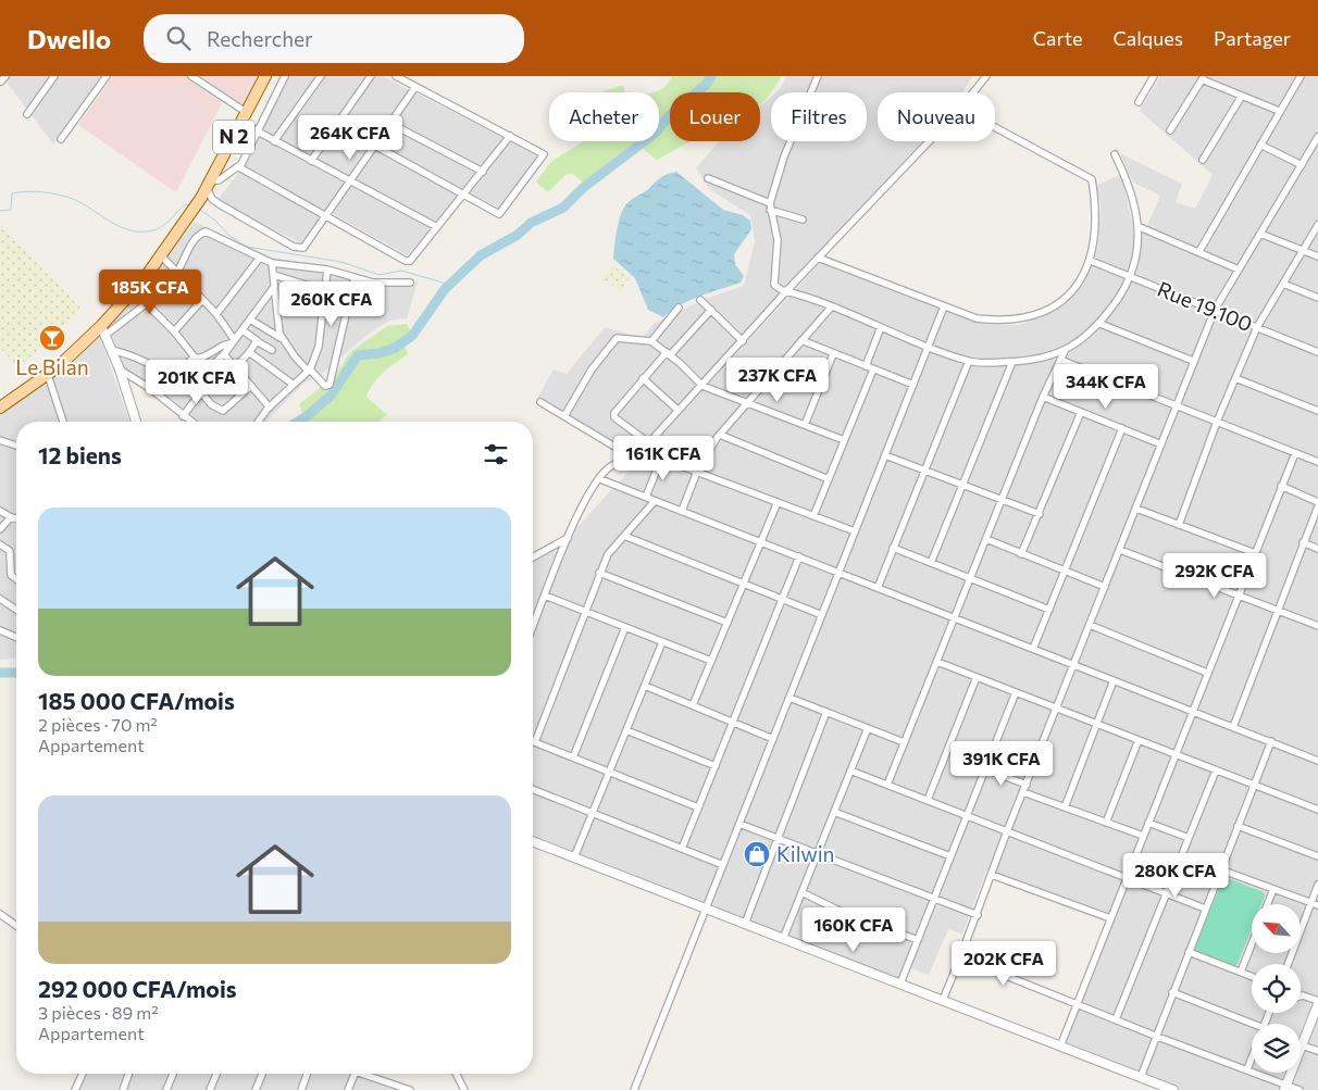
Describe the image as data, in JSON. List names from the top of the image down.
{
  "streets": {
    "main road": ["N 2"],
    "street": ["Rue 19.100"]
  },
  "places": {
    "bar": ["Le Bilan"],
    "shop": ["Kilwin"]
  },
  "north": "top left",
  "page": {
    "header": "Dwello",
    "search": "Rechercher",
    "nav": ["Carte", "Calques", "Partager"],
    "chip": [
      "Acheter",
      "Louer",
      "Filtres",
      "Nouveau"
    ],
    "price": [
      "264K CFA",
      "185K CFA",
      "260K CFA",
      "237K CFA",
      "201K CFA",
      "344K CFA",
      "161K CFA",
      "292K CFA",
      "391K CFA",
      "280K CFA",
      "160K CFA",
      "202K CFA"
    ],
    "heading": "12 biens",
    "list": [
      {
        "name": "185 000 CFA/mois",
        "note": "2 pièces · 70 m² · Appartement"
      },
      {
        "name": "292 000 CFA/mois",
        "note": "3 pièces · 89 m² · Appartement"
      }
    ]
  }
}
